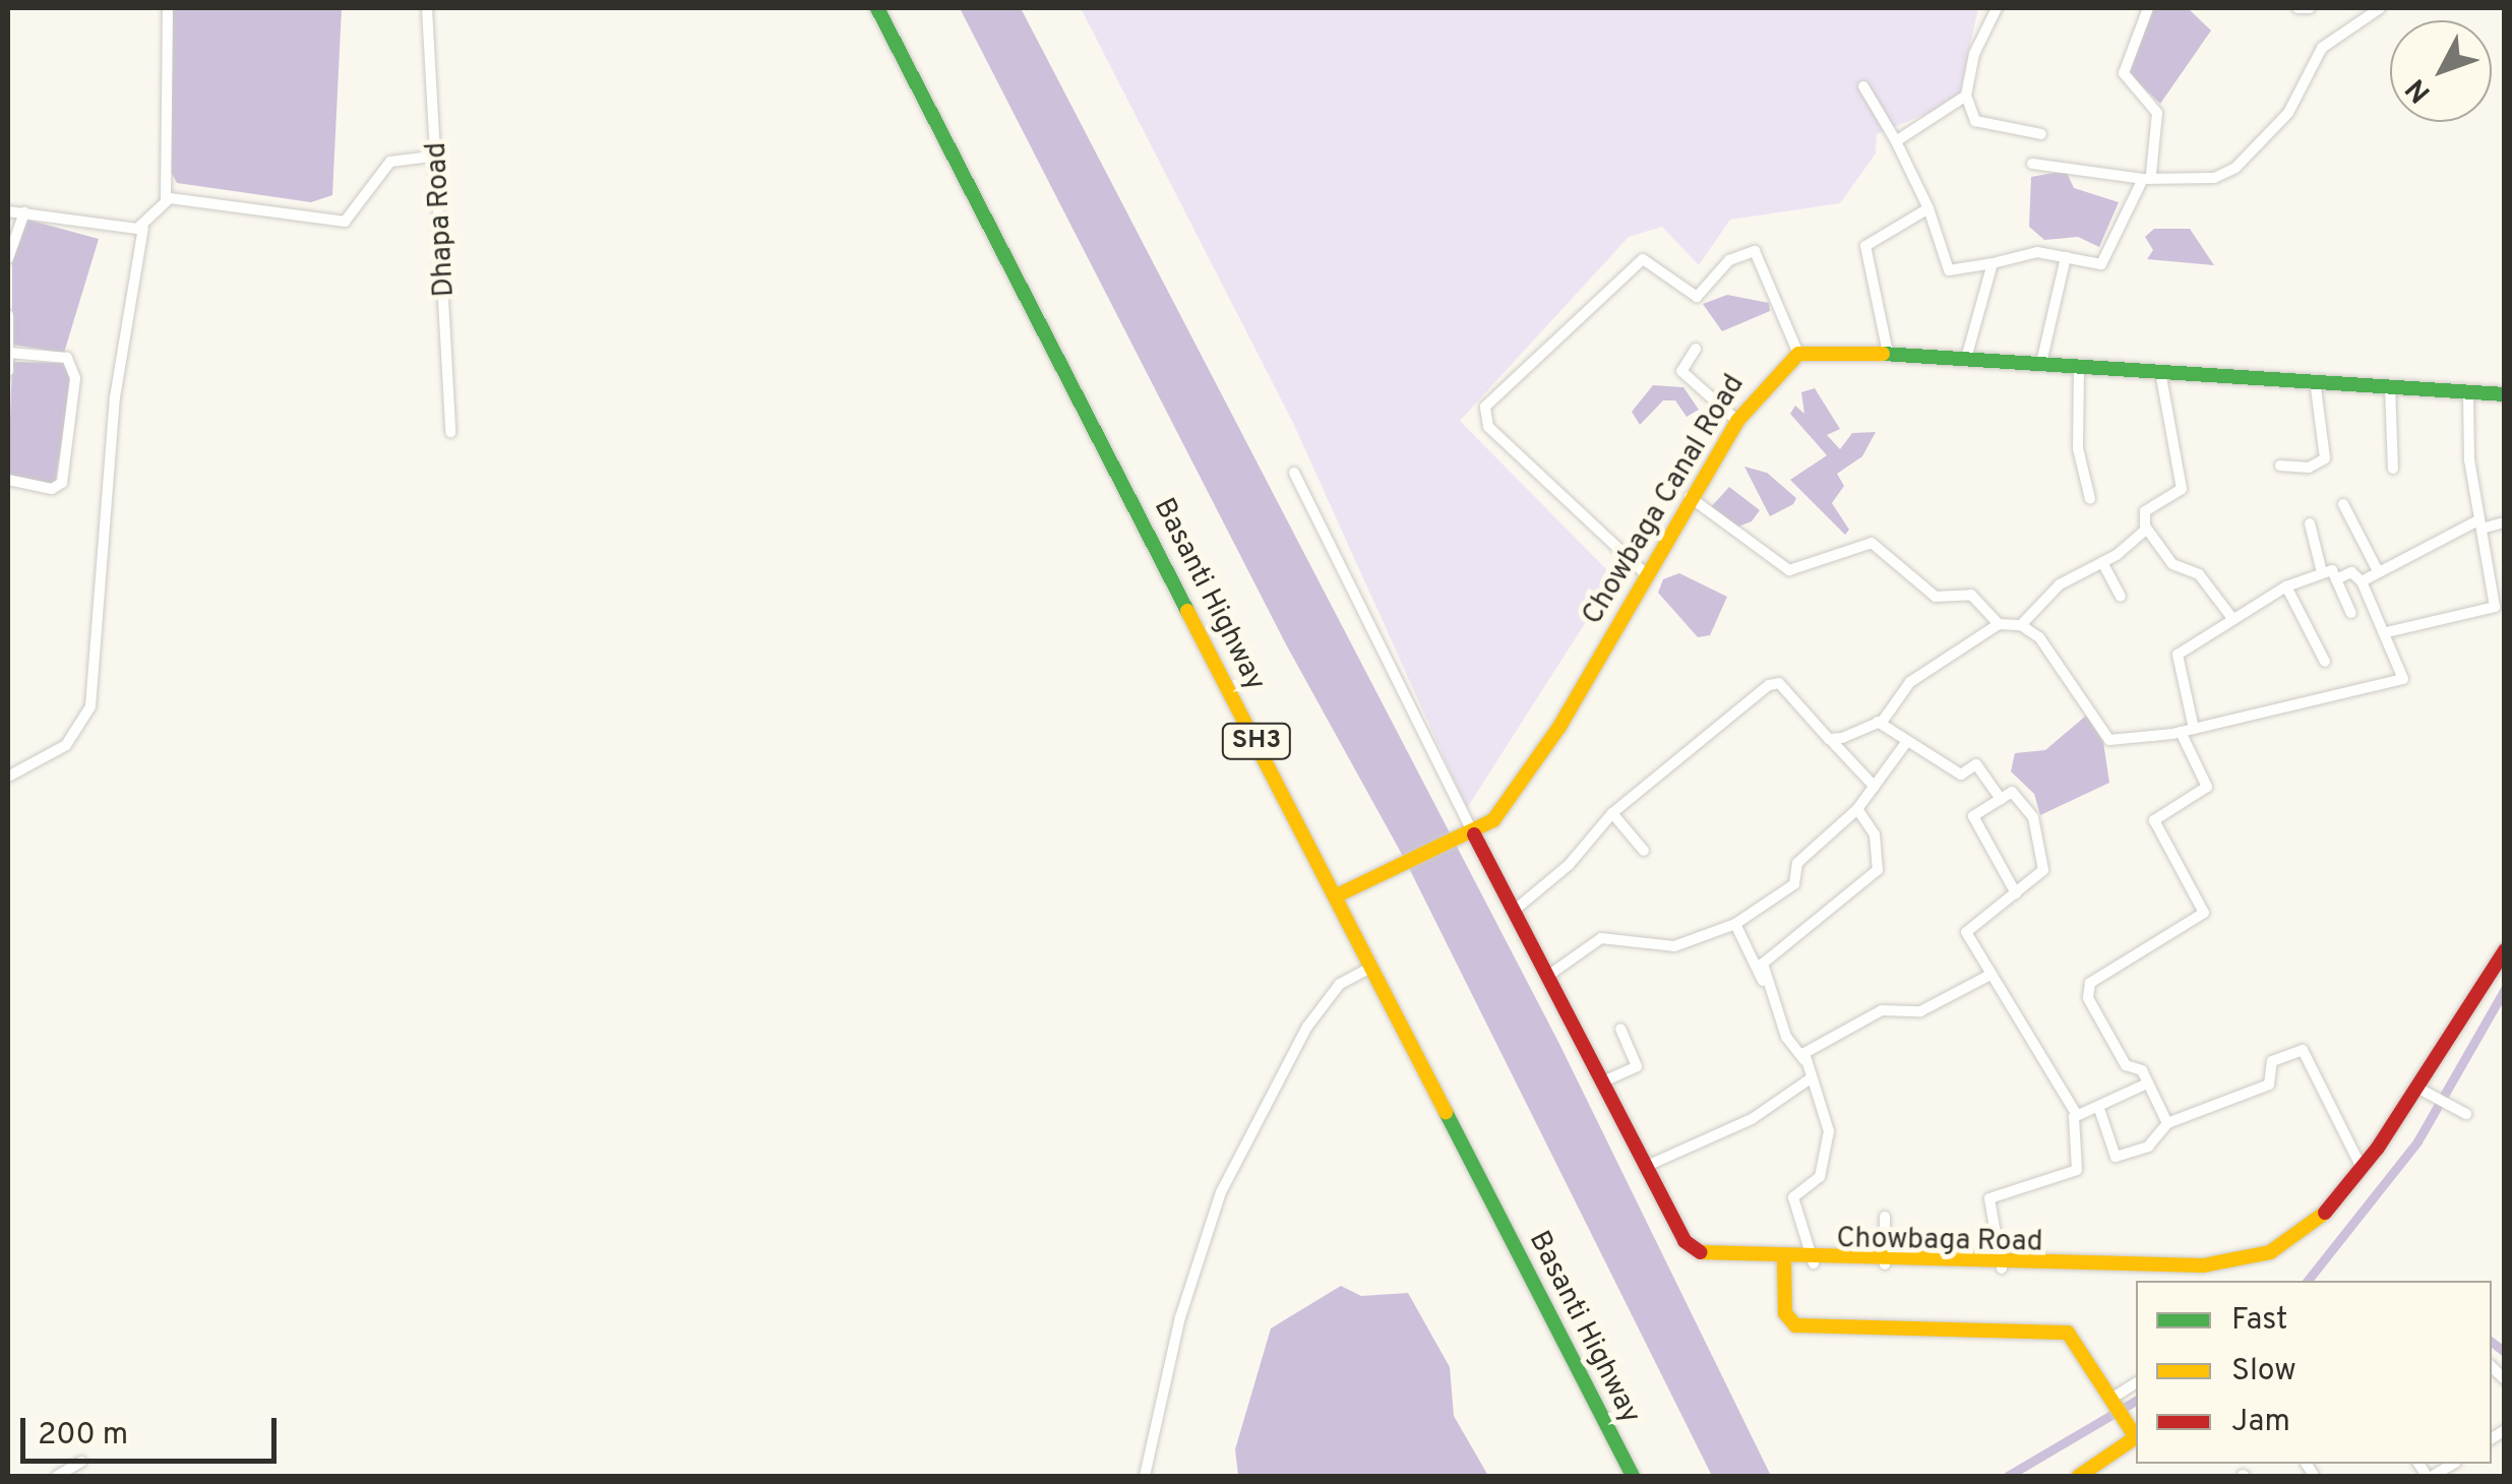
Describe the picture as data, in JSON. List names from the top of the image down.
{
  "streets": {
    "main road": [
      "Chowbaga Canal Road",
      "Basanti Highway",
      "SH3",
      "Chowbaga Road"
    ],
    "street": ["Dhapa Road"]
  },
  "crossings": [
    ["Chowbaga Canal Road", "Basanti Highway"],
    ["Chowbaga Canal Road", "Chowbaga Road"]
  ],
  "legend": ["Fast", "Slow", "Jam"],
  "scale_bar": "200 m",
  "north": "bottom left"
}
